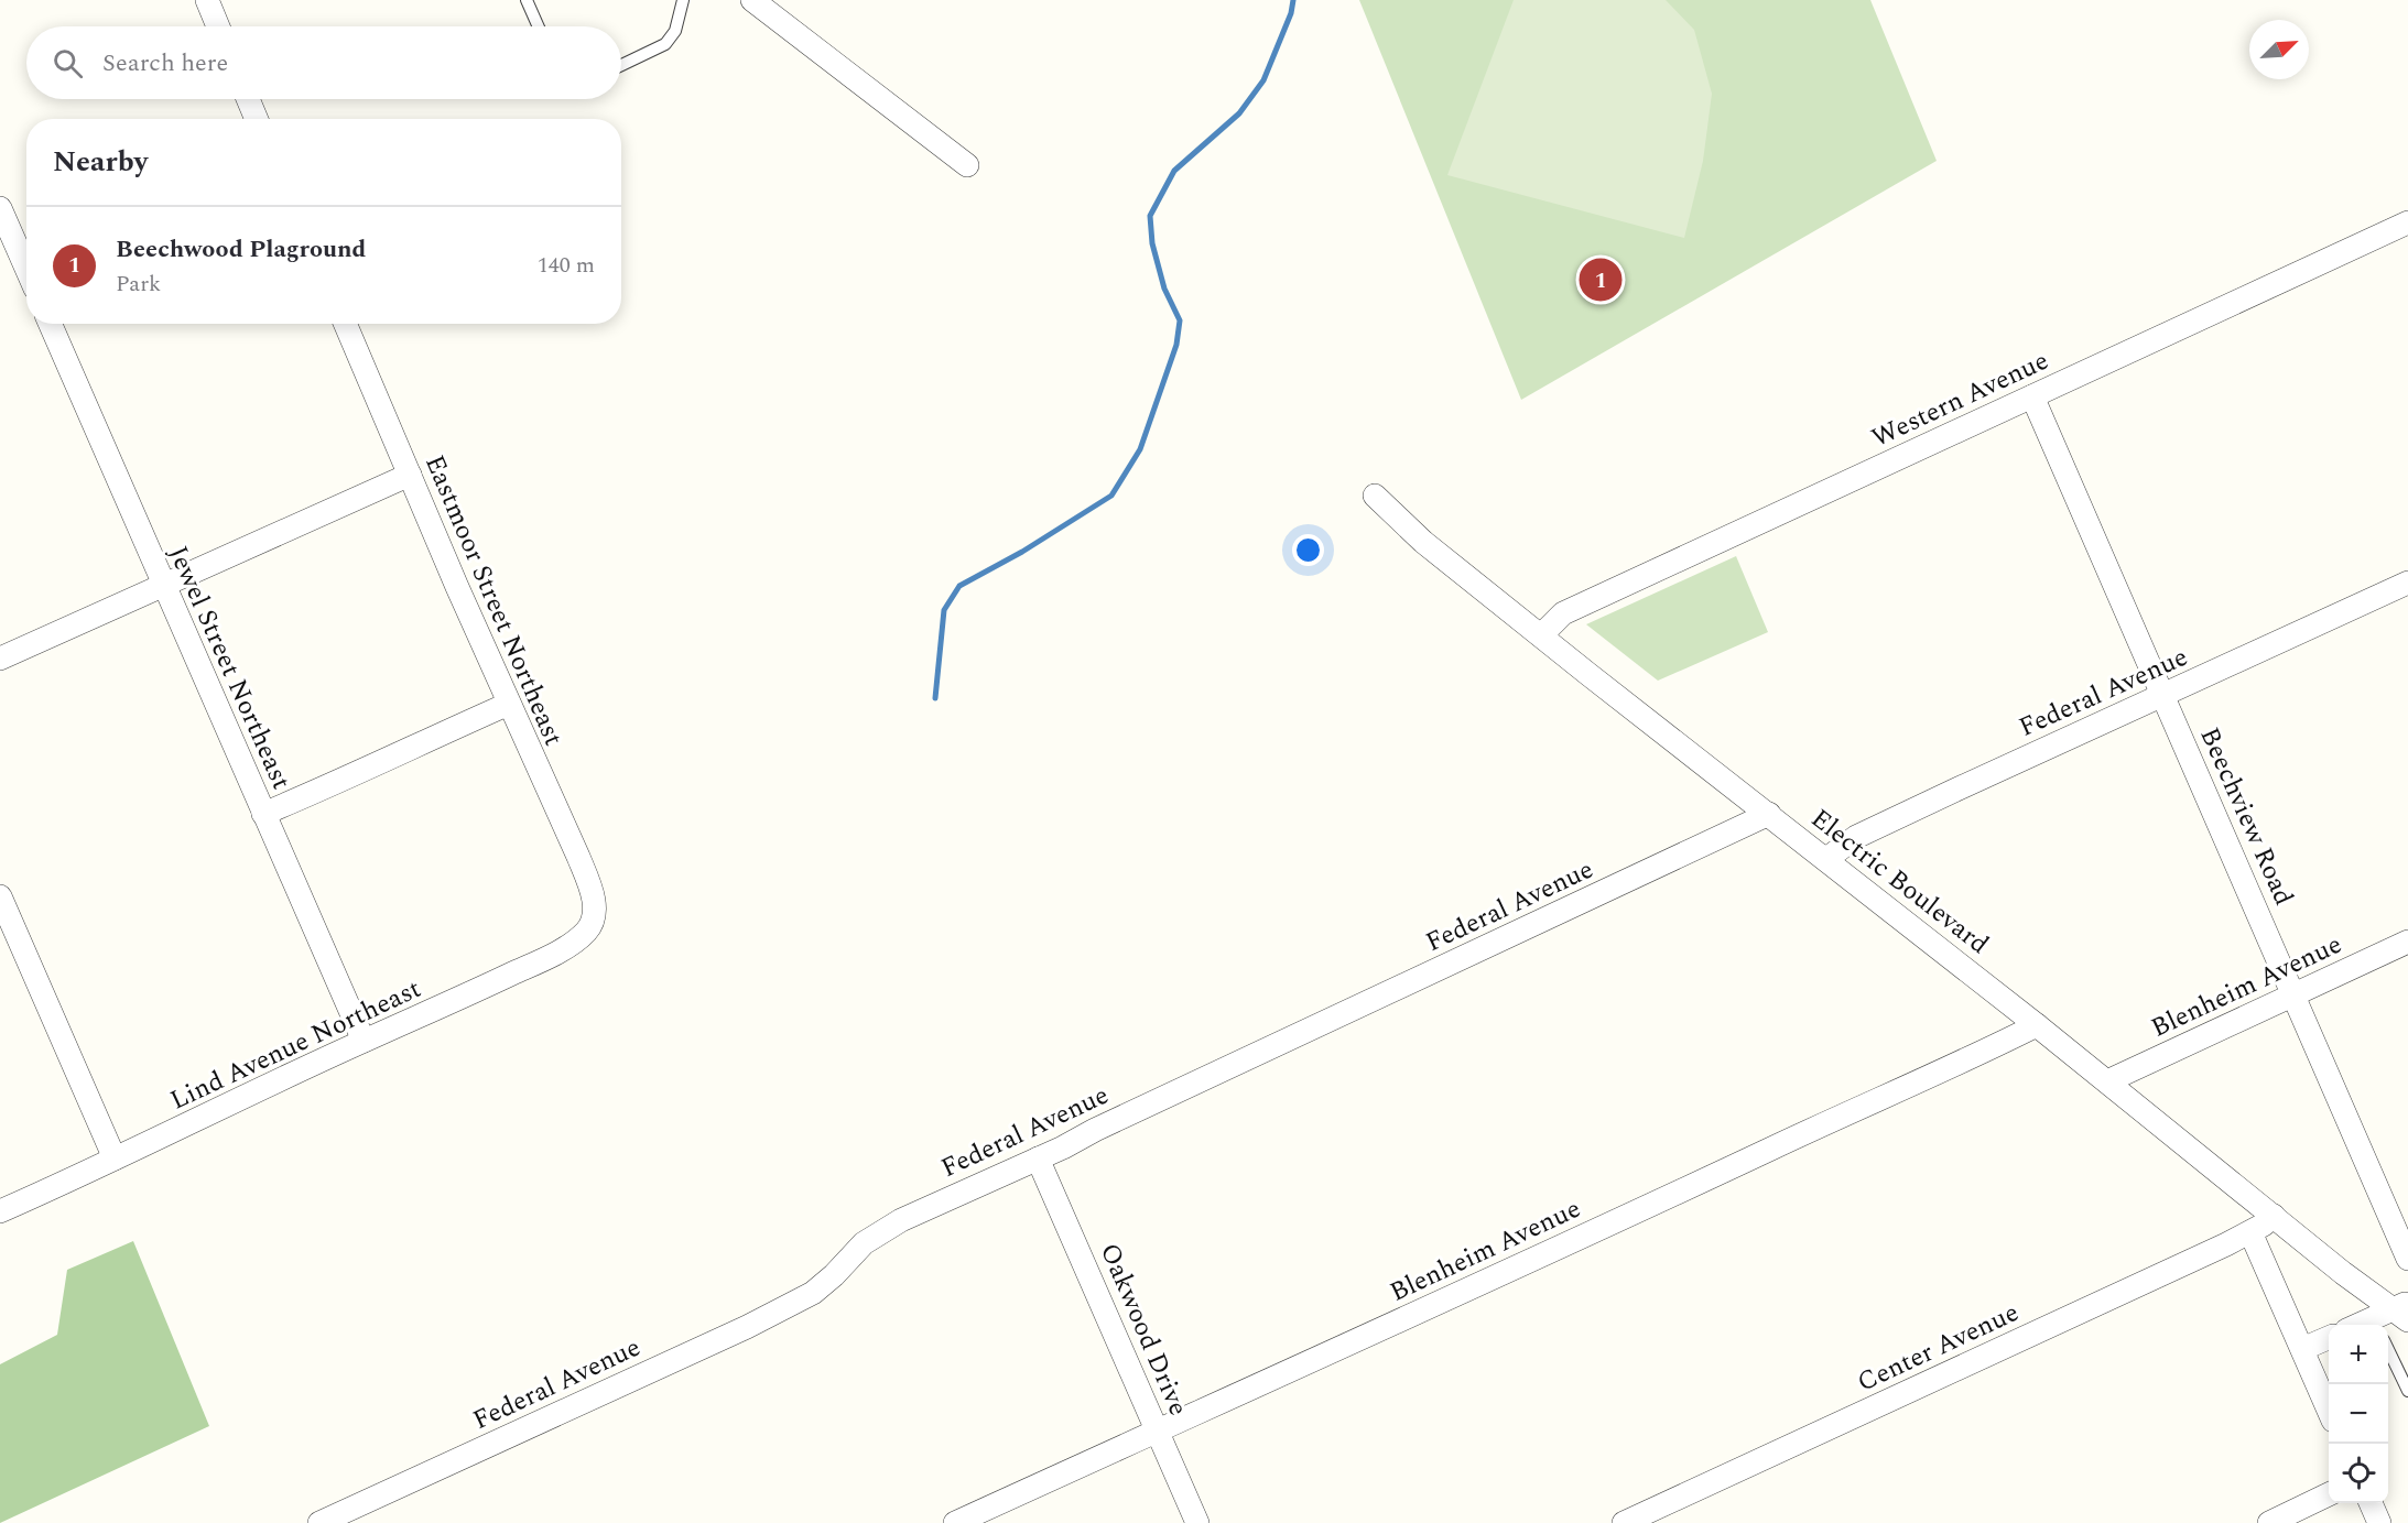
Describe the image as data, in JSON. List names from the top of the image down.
{
  "streets": {
    "street": [
      "Western Avenue",
      "Eastmoor Street Northeast",
      "Jewel Street Northeast",
      "Federal Avenue",
      "Beechview Road",
      "Electric Boulevard",
      "Blenheim Avenue",
      "Lind Avenue Northeast",
      "Oakwood Drive",
      "Center Avenue"
    ]
  },
  "crossings": [
    ["Western Avenue", "Beechview Road"],
    ["Western Avenue", "Electric Boulevard"],
    ["Eastmoor Street Northeast", "Lind Avenue Northeast"],
    ["Jewel Street Northeast", "Lind Avenue Northeast"],
    ["Federal Avenue", "Beechview Road"],
    ["Federal Avenue", "Electric Boulevard"],
    ["Federal Avenue", "Oakwood Drive"],
    ["Beechview Road", "Blenheim Avenue"],
    ["Electric Boulevard", "Blenheim Avenue"],
    ["Electric Boulevard", "Center Avenue"],
    ["Blenheim Avenue", "Oakwood Drive"]
  ],
  "north": "top right",
  "page": {
    "search": "Search here",
    "heading": "Nearby",
    "list": [
      {
        "mark": "1",
        "name": "Beechwood Plaground",
        "note": "Park",
        "value": "140 m"
      }
    ],
    "pins": "1",
    "map_buttons": ["+", "−"]
  }
}
